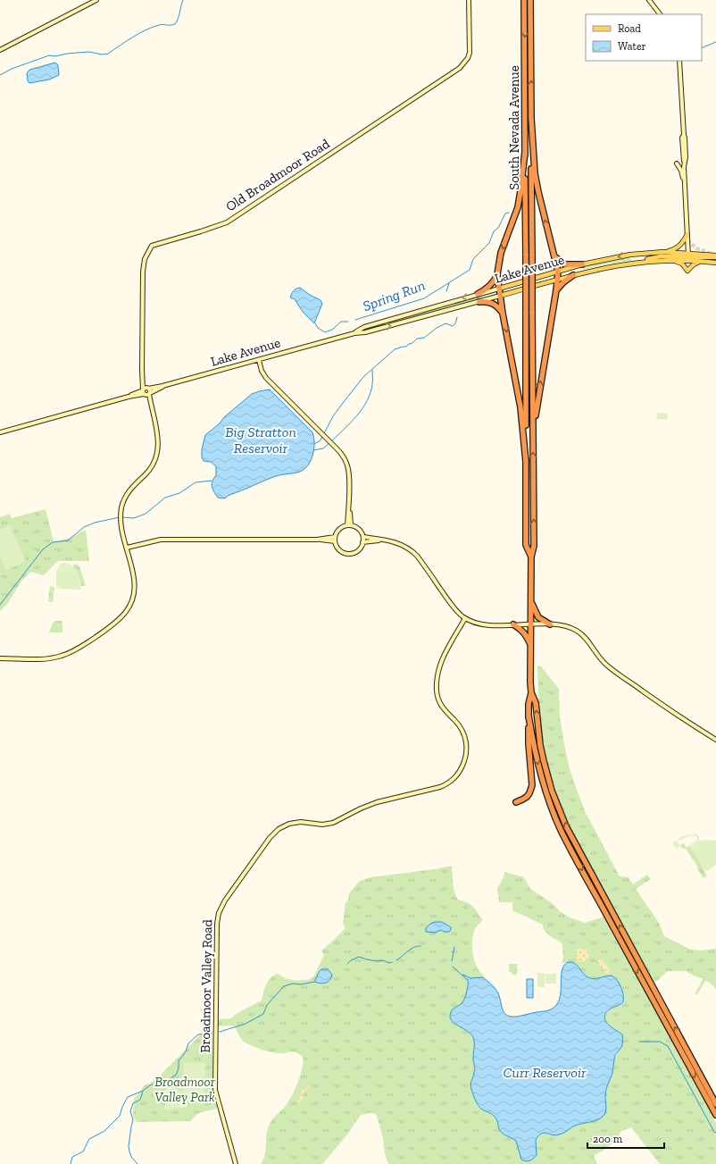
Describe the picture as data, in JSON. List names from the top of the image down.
{
  "streets": {
    "highway": ["South Nevada Avenue"],
    "main road": ["Lake Avenue"],
    "street": ["Old Broadmoor Road", "Broadmoor Valley Road"]
  },
  "crossings": [
    ["Old Broadmoor Road", "Lake Avenue"]
  ],
  "water": ["Spring Run", "Big Stratton Reservoir", "Curr Reservoir"],
  "parks": ["Broadmoor Valley Park"],
  "legend": ["Road", "Water"],
  "scale_bar": "200 m"
}
